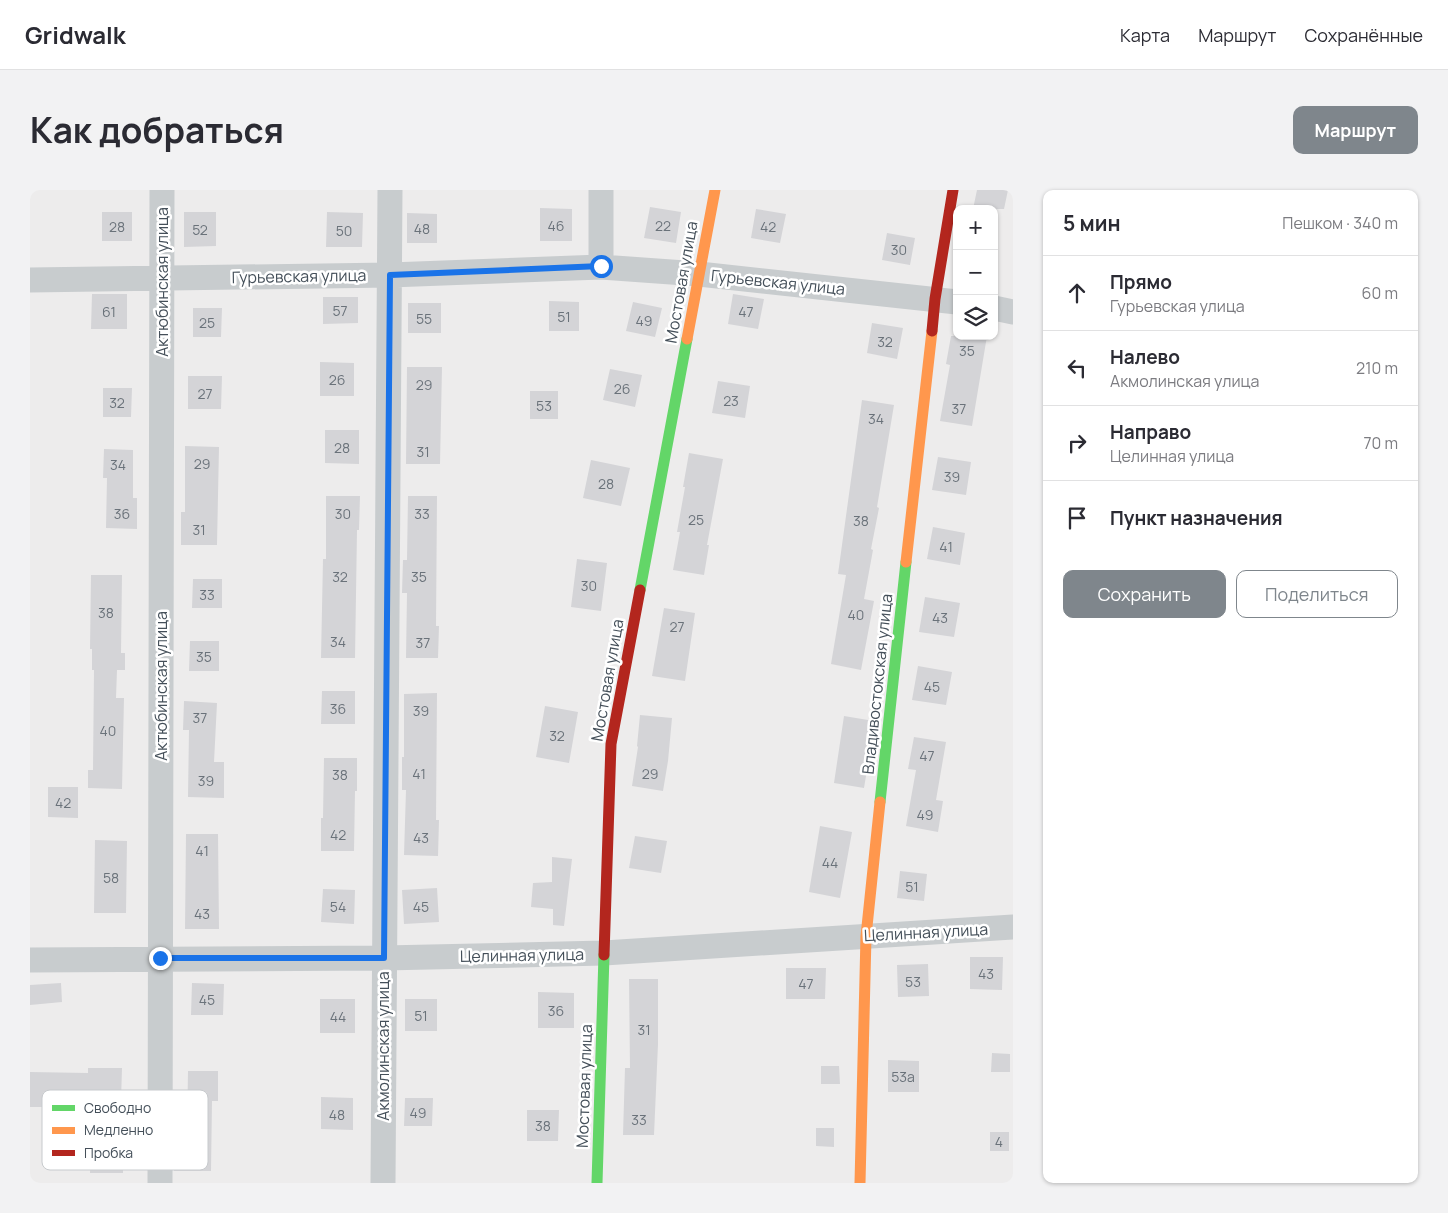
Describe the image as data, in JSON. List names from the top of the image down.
{
  "streets": {
    "street": [
      "Гурьевская улица",
      "Актюбинская улица",
      "Мостовая улица",
      "Владивостокская улица",
      "Целинная улица",
      "Акмолинская улица"
    ]
  },
  "crossings": [
    ["Гурьевская улица", "Актюбинская улица"],
    ["Гурьевская улица", "Мостовая улица"],
    ["Гурьевская улица", "Владивостокская улица"],
    ["Гурьевская улица", "Акмолинская улица"],
    ["Актюбинская улица", "Целинная улица"],
    ["Мостовая улица", "Целинная улица"],
    ["Владивостокская улица", "Целинная улица"],
    ["Целинная улица", "Акмолинская улица"]
  ],
  "house_numbers": [
    "46",
    "22",
    "28",
    "42",
    "48",
    "52",
    "50",
    "30",
    "57",
    "61",
    "47",
    "51",
    "55",
    "49",
    "25",
    "32",
    "35",
    "26",
    "29",
    "26",
    "27",
    "23",
    "32",
    "53",
    "37",
    "34",
    "28",
    "31",
    "29",
    "34",
    "39",
    "28",
    "36",
    "30",
    "33",
    "25",
    "38",
    "31",
    "41",
    "32",
    "35",
    "30",
    "33",
    "38",
    "40",
    "43",
    "27",
    "34",
    "37",
    "35",
    "45",
    "36",
    "39",
    "37",
    "40",
    "32",
    "47",
    "41",
    "29",
    "38",
    "39",
    "42",
    "49",
    "42",
    "43",
    "41",
    "44",
    "58",
    "51",
    "54",
    "45",
    "43",
    "43",
    "53",
    "47",
    "45",
    "36",
    "51",
    "44",
    "31",
    "53а",
    "49",
    "48",
    "33",
    "38",
    "4"
  ],
  "legend": ["Свободно", "Медленно", "Пробка"],
  "page": {
    "header": "Gridwalk",
    "nav": ["Карта", "Маршрут", "Сохранённые"],
    "title": "Как добраться",
    "buttons": [
      "Маршрут",
      ["Сохранить", "Поделиться"]
    ],
    "heading": ["5 мин", "Пешком · 340 m"],
    "map_buttons": ["+", "−"],
    "list": [
      ["Прямо", "Гурьевская улица", "60 m"],
      ["Налево", "Акмолинская улица", "210 m"],
      ["Направо", "Целинная улица", "70 m"],
      "Пункт назначения"
    ]
  }
}
